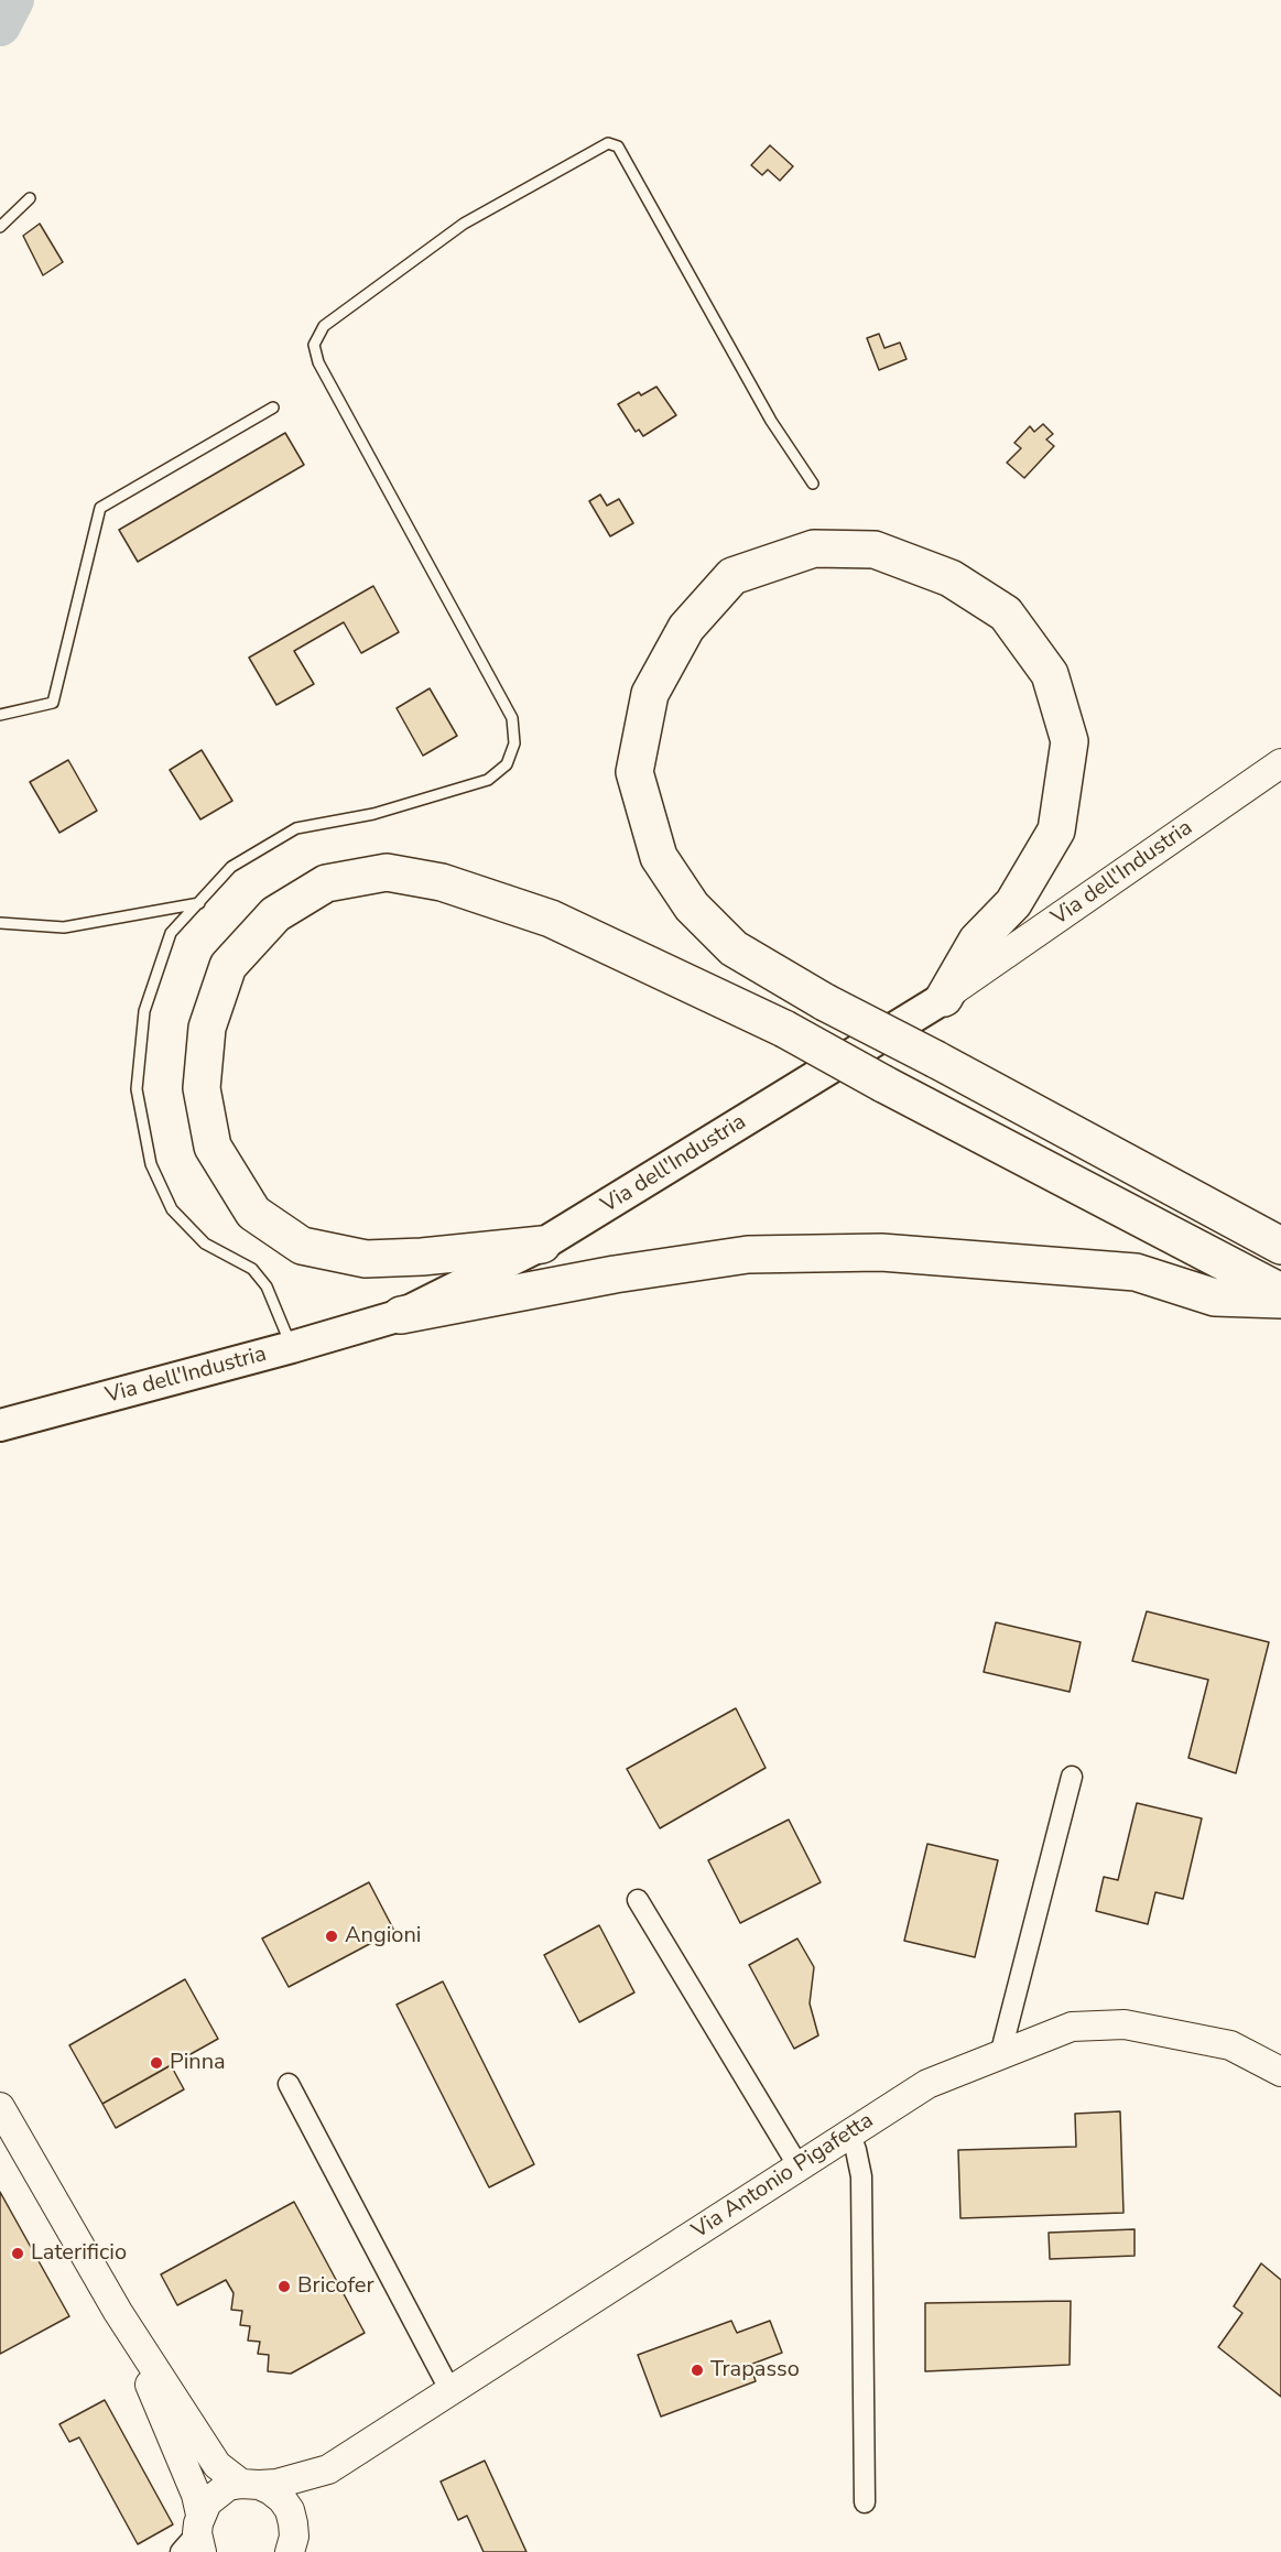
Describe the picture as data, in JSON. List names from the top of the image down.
{
  "streets": {
    "main road": ["Via dell'Industria", "Via Antonio Pigafetta"]
  },
  "places": [
    "Angioni",
    "Pinna",
    "Laterificio",
    "Bricofer",
    "Trapasso"
  ]
}
